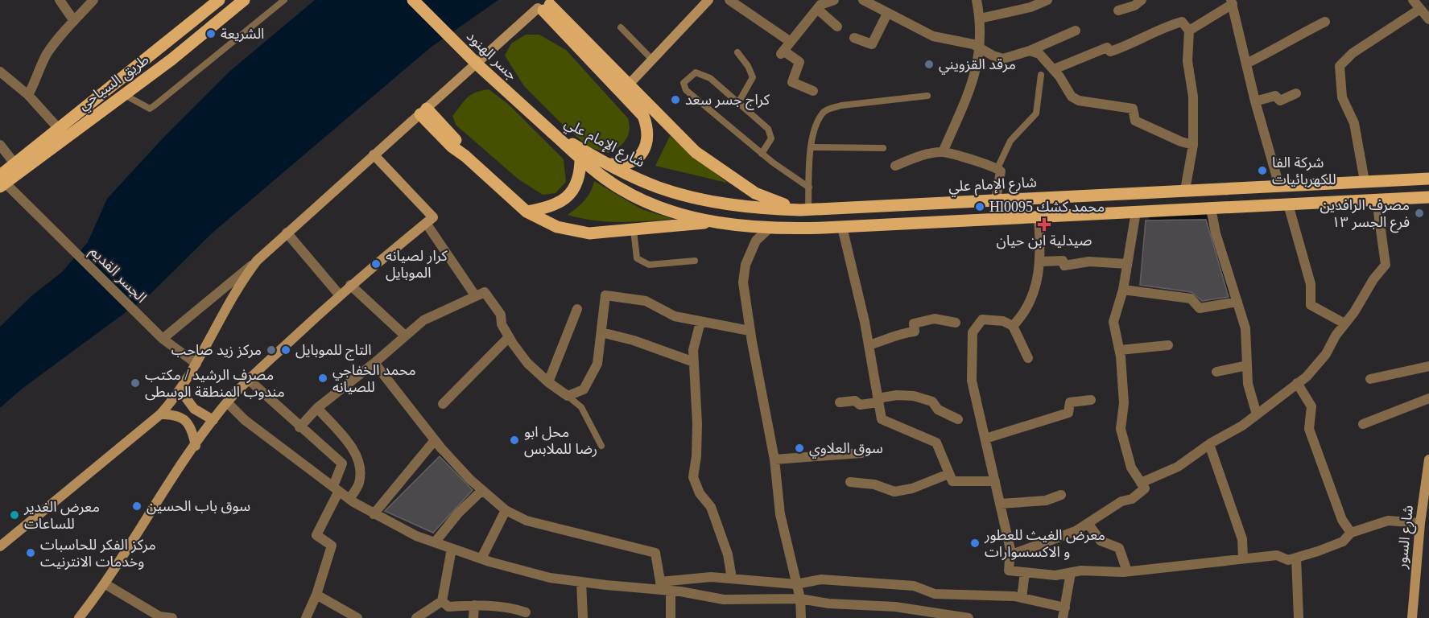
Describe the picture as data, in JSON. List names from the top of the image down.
{
  "streets": {
    "main road": ["جسر الهنود", "طريق السياحي", "شارع الإمام علي"],
    "street": ["الجسر القديم", "شارع السور"]
  },
  "crossings": [
    ["جسر الهنود", "شارع الإمام علي"],
    ["طريق السياحي", "الجسر القديم"]
  ],
  "places": {
    "other": [
      "الشريعة",
      "مرقد القزويني",
      "كراج جسر سعد",
      "شركة الفا للكهربائيات",
      "Hl0095 محمد كشك",
      "مصرف الرافدين فرع الجسر ١٣",
      "كرار لصيانه الموبايل",
      "مركز زيد صاحب",
      "التاج للموبايل",
      "محمد الخفاجي للصيانه",
      "مصرف الرشيد / مكتب مندوب المنطقة الوسطى",
      "محل ابو رضا للملابس",
      "سوق العلاوي",
      "سوق باب الحسين",
      "معرض الغدير للساعات",
      "معرض الغيث للعطور و الاكسسوارات",
      "مركز الفكر للحاسبات وخدمات الانترنيت"
    ],
    "health": ["صيدلية ابن حيان"]
  }
}
